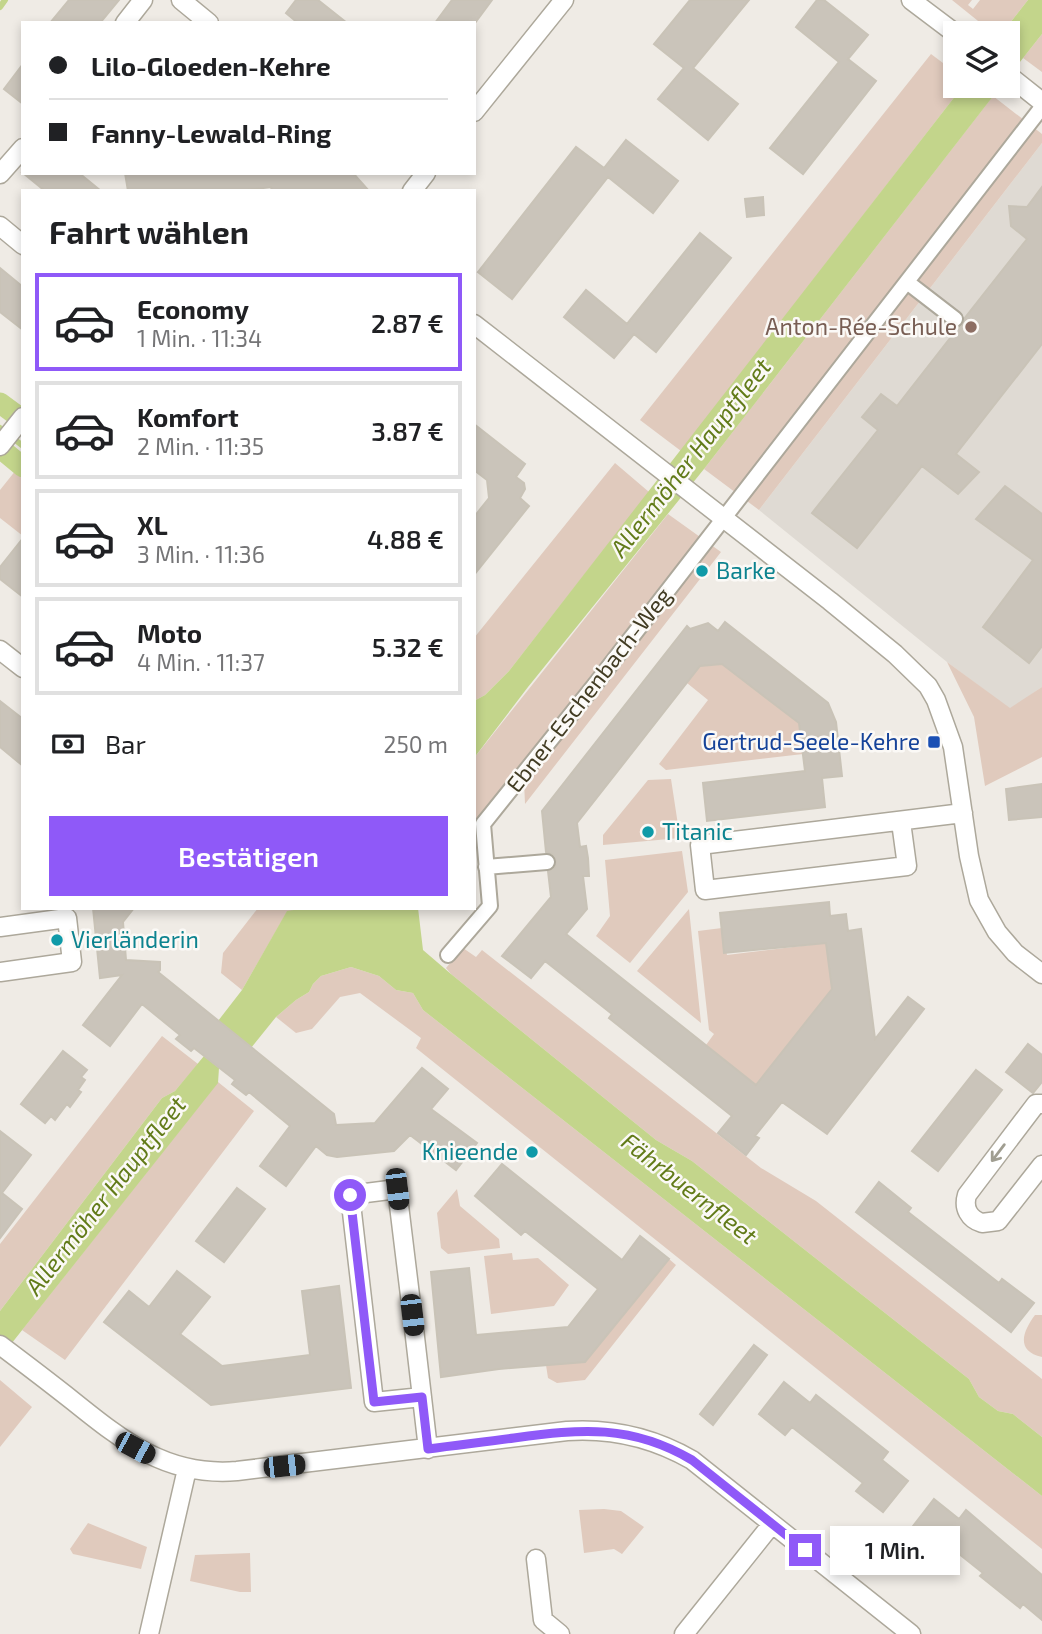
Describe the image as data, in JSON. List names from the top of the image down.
{
  "streets": {
    "street": ["Ebner-Eschenbach-Weg"]
  },
  "water": ["Allermöher Hauptfleet", "Fährbuernfleet"],
  "places": {
    "other": [
      "Anton-Rée-Schule",
      "Barke",
      "Titanic",
      "Vierländerin",
      "Knieende"
    ],
    "transit": ["Gertrud-Seele-Kehre"]
  },
  "page": {
    "banner": ["Lilo-Gloeden-Kehre", "Fanny-Lewald-Ring"],
    "heading": "Fahrt wählen",
    "list": [
      {
        "name": "Economy",
        "note": "1 Min. · 11:34",
        "value": "2.87 €"
      },
      {
        "name": "Komfort",
        "note": "2 Min. · 11:35",
        "value": "3.87 €"
      },
      {
        "name": "XL",
        "note": "3 Min. · 11:36",
        "value": "4.88 €"
      },
      {
        "name": "Moto",
        "note": "4 Min. · 11:37",
        "value": "5.32 €"
      }
    ],
    "pay": ["Bar", "250 m"],
    "buttons": "Bestätigen",
    "bubble": "1 Min."
  }
}
